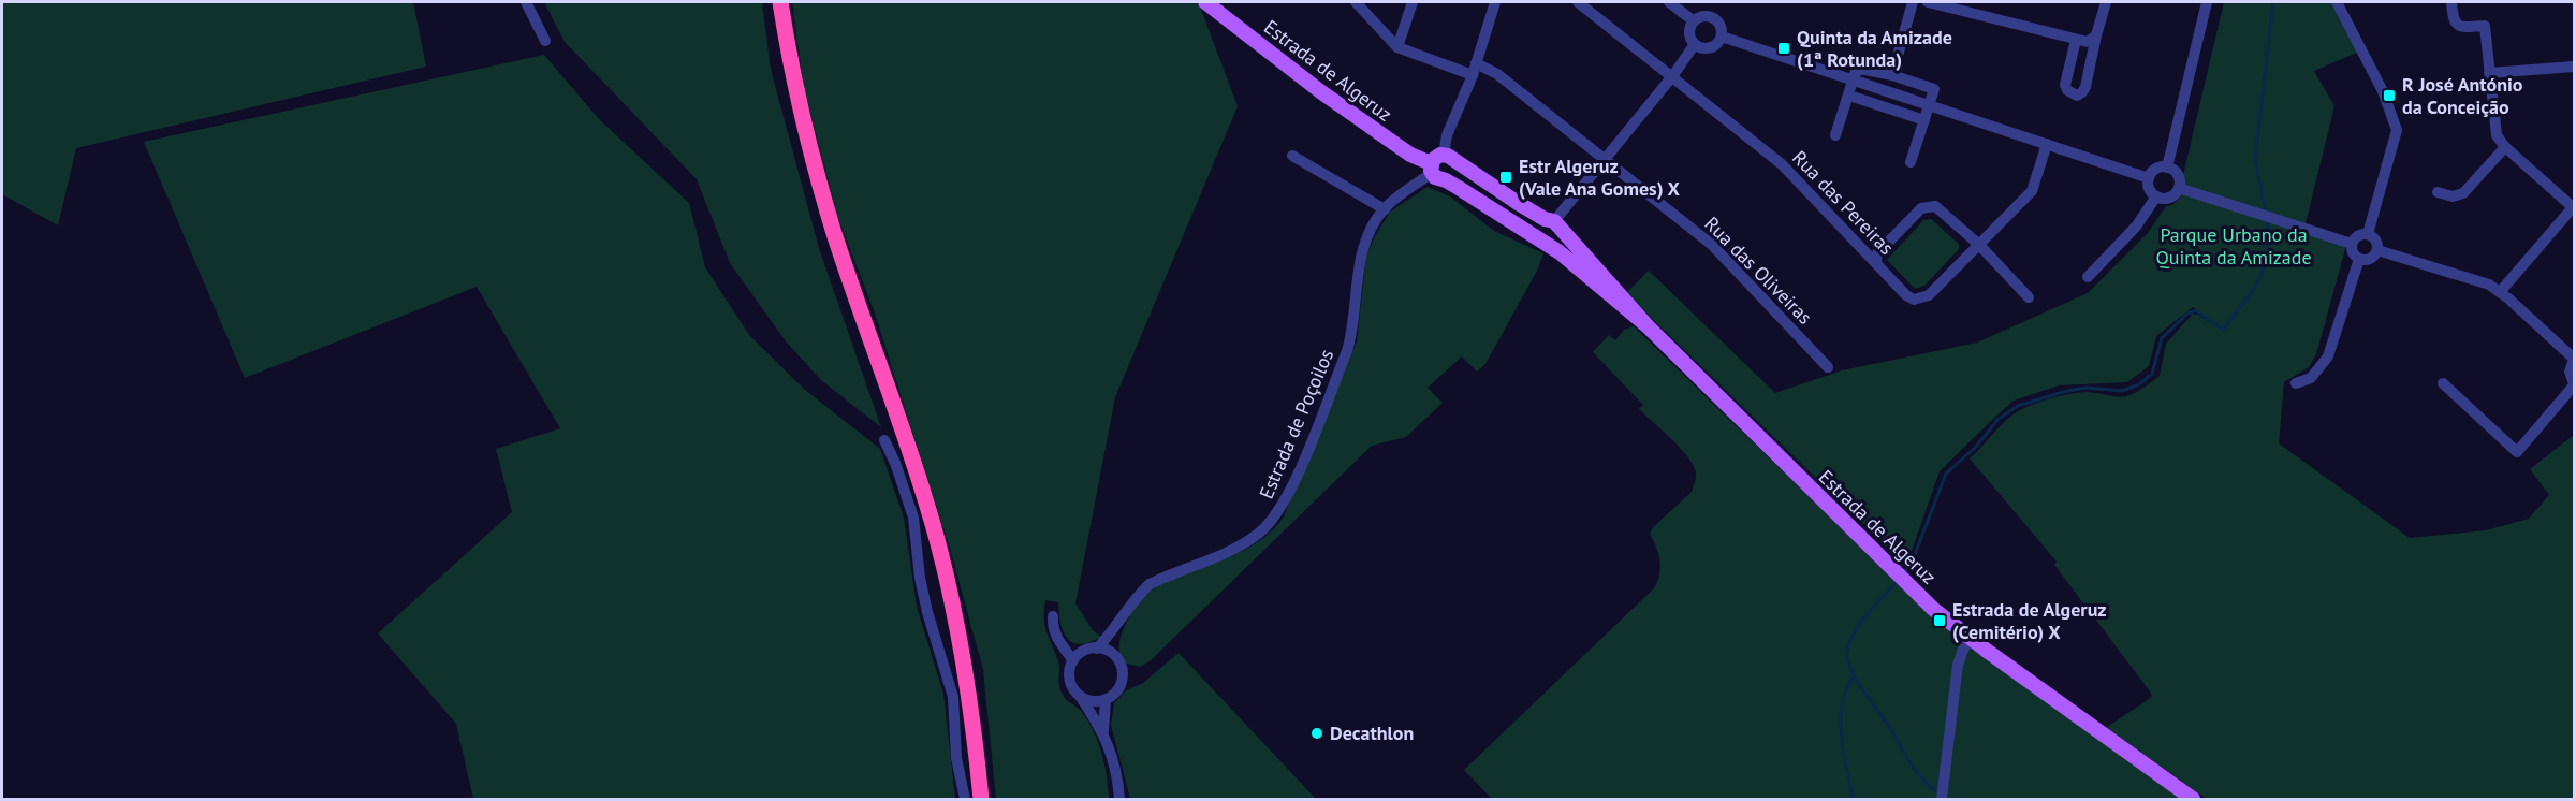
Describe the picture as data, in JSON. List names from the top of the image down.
{
  "streets": {
    "main road": ["Estrada de Algeruz"],
    "street": ["Rua das Pereiras", "Rua das Oliveiras", "Estrada de Poçoilos"]
  },
  "crossings": [
    ["Estrada de Algeruz", "Estrada de Poçoilos"]
  ],
  "parks": ["Parque Urbano da Quinta da Amizade"],
  "places": {
    "transit": [
      "Quinta da Amizade (1ª Rotunda)",
      "R José António da Conceição",
      "Estr Algeruz (Vale Ana Gomes) X",
      "Estrada de Algeruz (Cemitério) X"
    ],
    "other": ["Decathlon"]
  }
}
